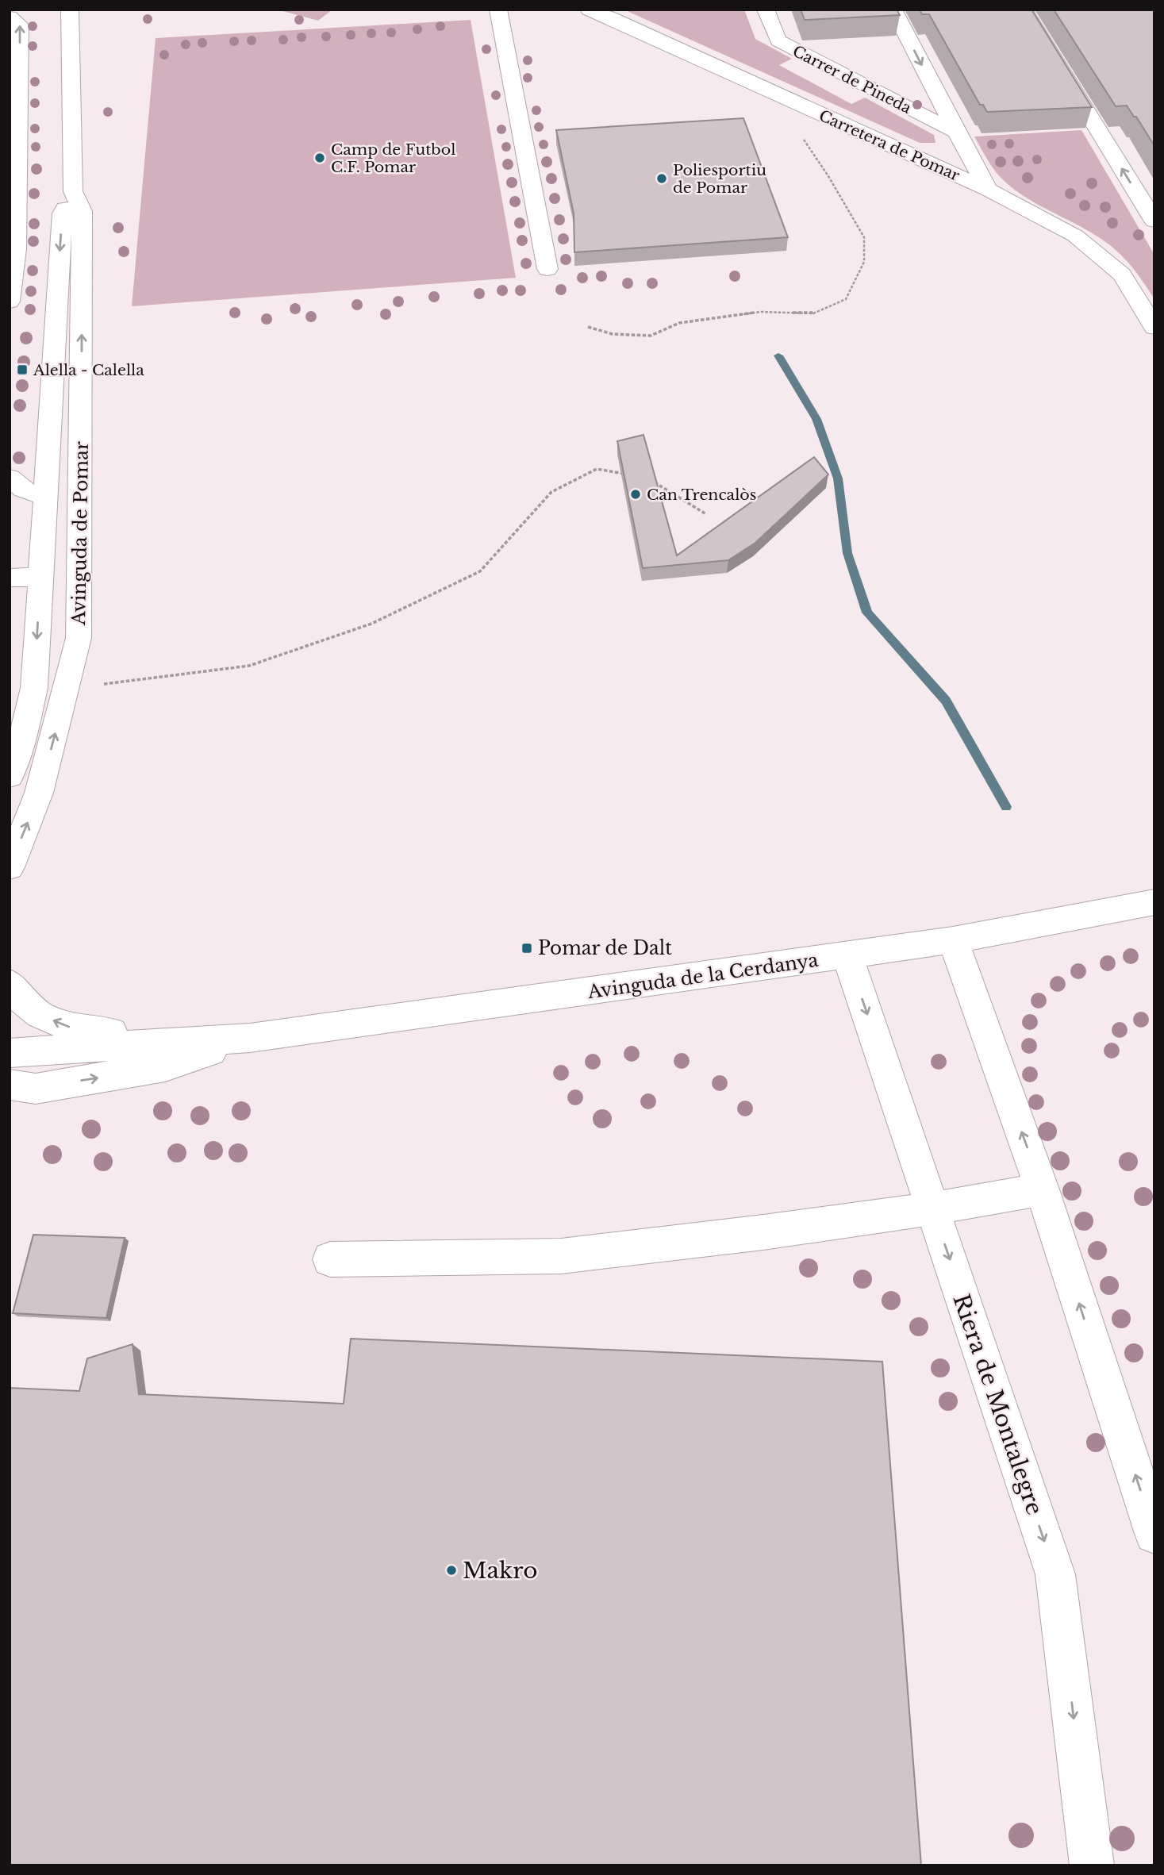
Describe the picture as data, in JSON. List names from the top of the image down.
{
  "streets": {
    "street": [
      "Carrer de Pineda",
      "Carretera de Pomar",
      "Avinguda de Pomar",
      "Avinguda de la Cerdanya",
      "Riera de Montalegre"
    ]
  },
  "crossings": [
    ["Avinguda de la Cerdanya", "Riera de Montalegre"]
  ],
  "places": {
    "other": [
      "Camp de Futbol C.F. Pomar",
      "Poliesportiu de Pomar",
      "Can Trencalòs",
      "Makro"
    ],
    "transit": ["Alella - Calella", "Pomar de Dalt"]
  }
}
